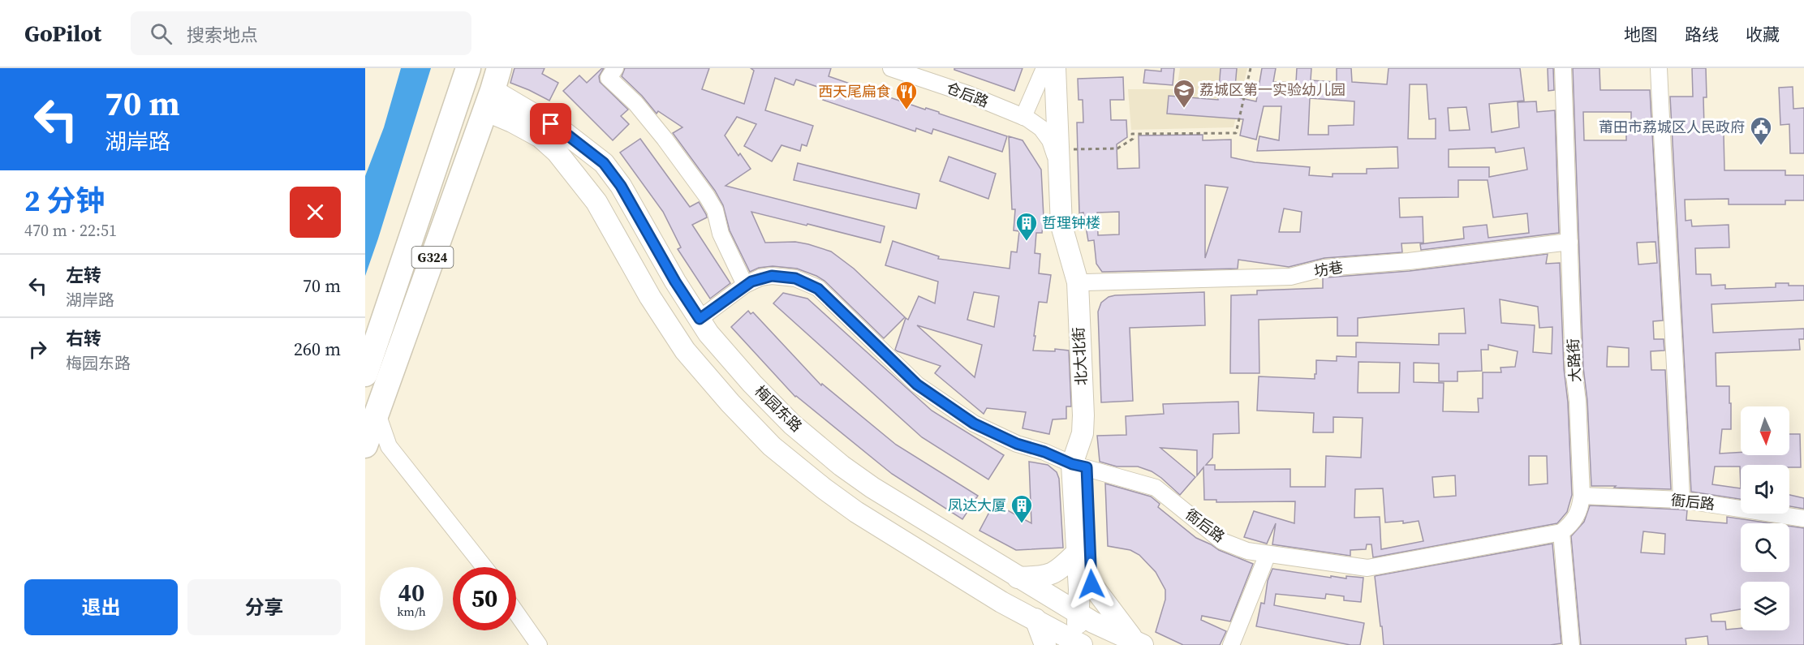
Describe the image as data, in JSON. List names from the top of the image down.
{
  "streets": {
    "highway": ["G324"],
    "main road": ["北大北街", "梅园东路"],
    "street": [
      "仓后路",
      "坊巷",
      "大路街",
      "衙后路"
    ]
  },
  "crossings": [
    ["仓后路", "北大北街"],
    ["G324", "梅园东路"],
    ["坊巷", "北大北街"],
    ["坊巷", "大路街"],
    ["北大北街", "梅园东路"],
    ["北大北街", "衙后路"],
    ["大路街", "衙后路"],
    ["梅园东路", "衙后路"]
  ],
  "places": {
    "school or university": ["荔城区第一实验幼儿园"],
    "restaurant": ["西天尾扁食"],
    "public building": ["莆田市荔城区人民政府"],
    "building": ["哲理钟楼", "凤达大厦"]
  },
  "north": "bottom",
  "page": {
    "header": "GoPilot",
    "search": "搜索地点",
    "nav": ["地图", "路线", "收藏"],
    "turn": ["70 m", "湖岸路"],
    "heading": ["2 分钟", "470 m · 22:51"],
    "list": [
      {
        "name": "左转",
        "note": "湖岸路",
        "value": "70 m"
      },
      {
        "name": "右转",
        "note": "梅园东路",
        "value": "260 m"
      }
    ],
    "speed": "40 km/h",
    "limit": "50",
    "buttons": ["退出", "分享"]
  }
}
